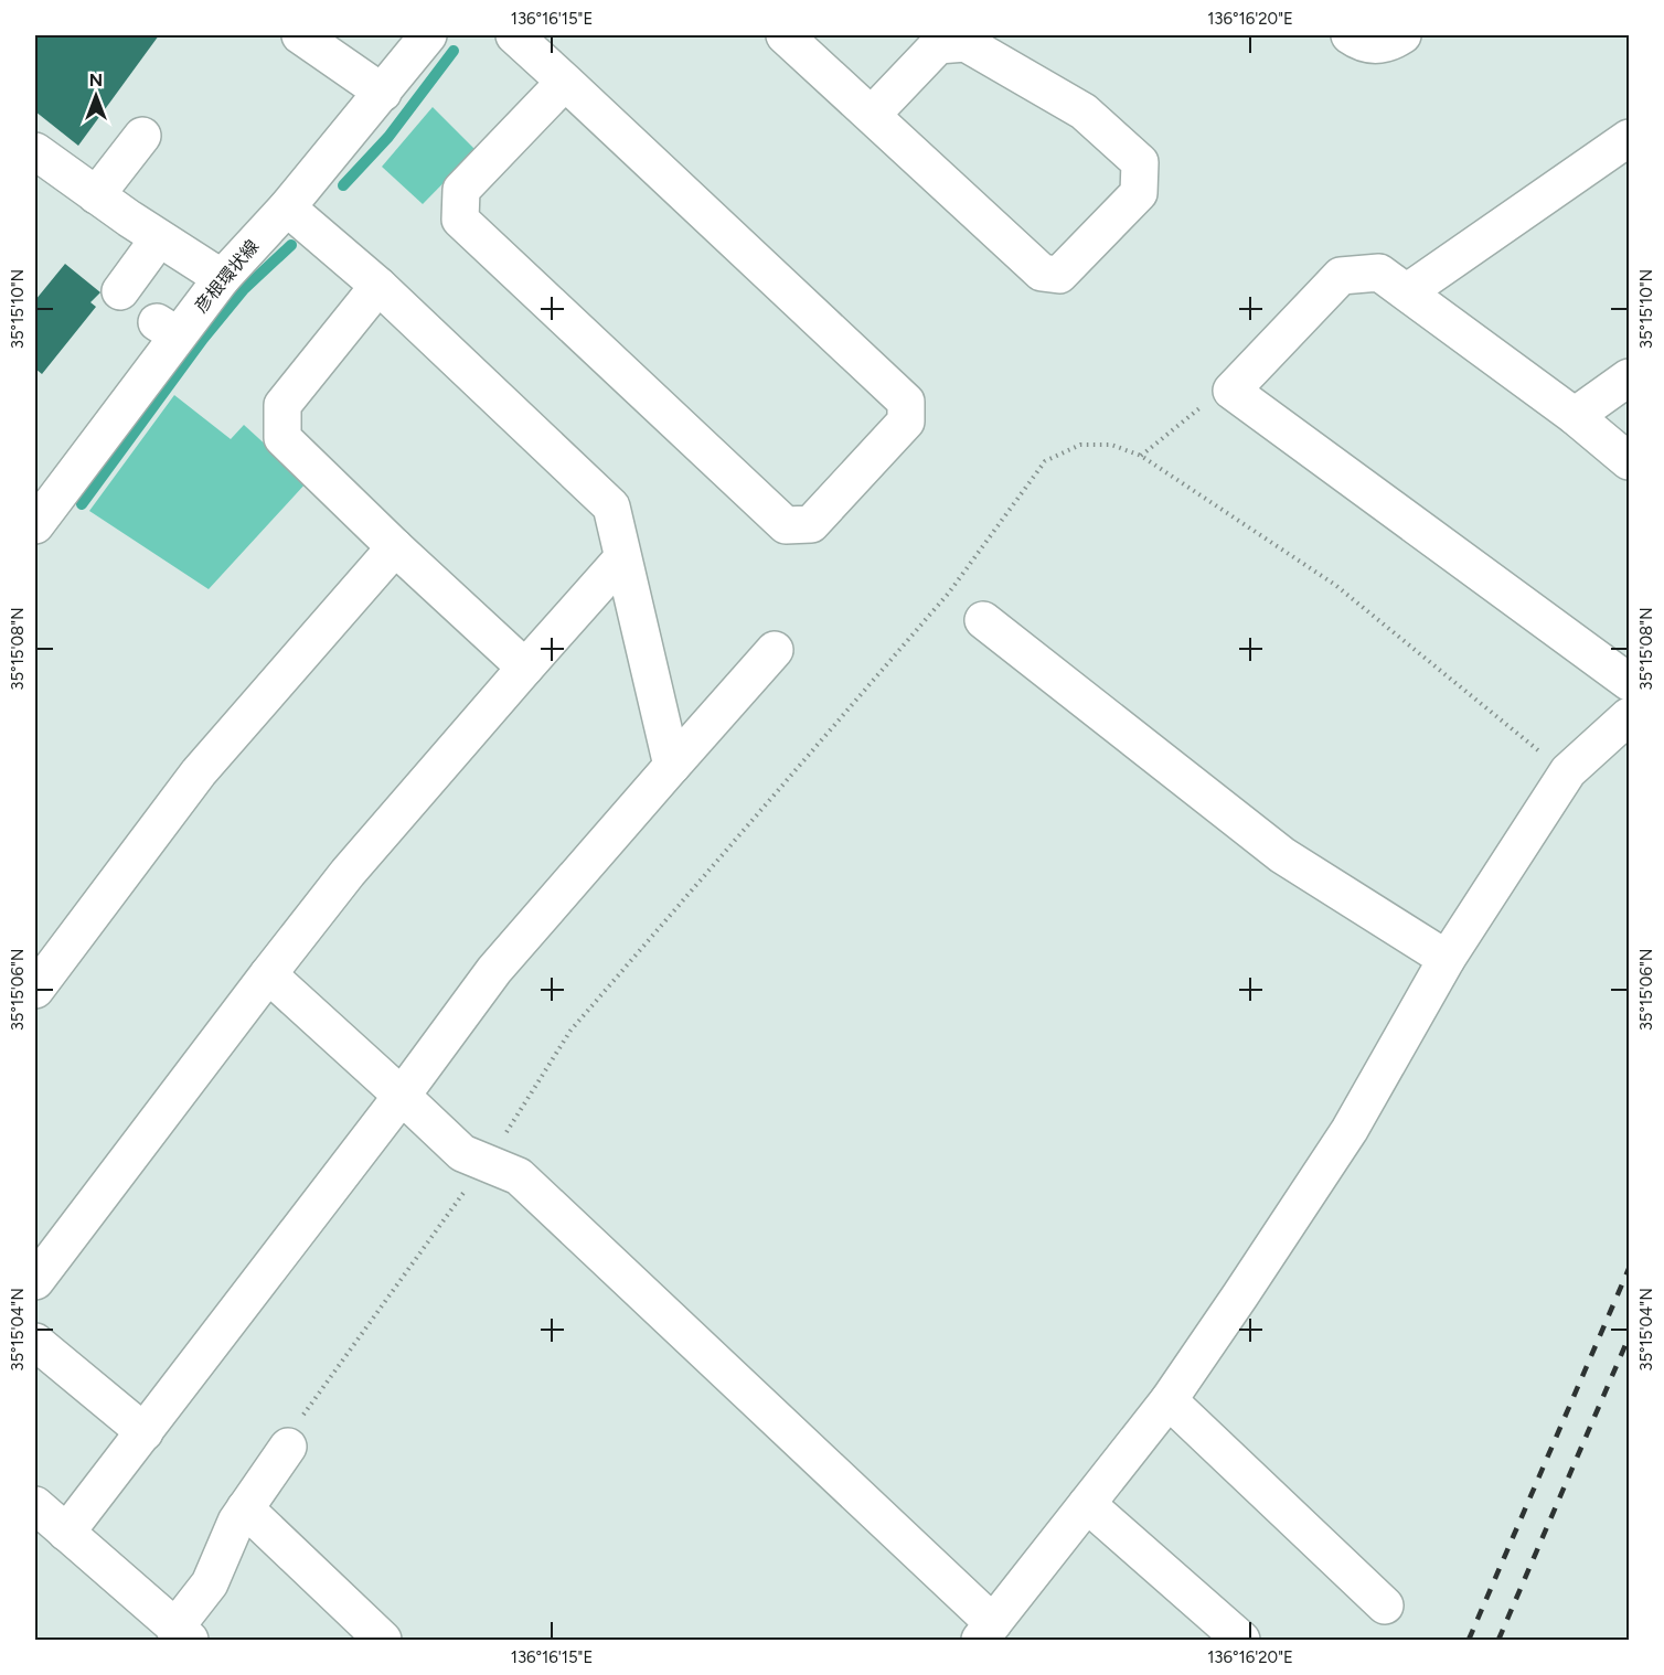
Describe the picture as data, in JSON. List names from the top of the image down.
{
  "streets": {
    "street": ["彦根環状線"]
  },
  "north": "top",
  "coordinates": [
    "136°16'15\"E",
    "136°16'20\"E",
    "35°15'10\"N",
    "35°15'08\"N",
    "35°15'06\"N",
    "35°15'04\"N"
  ]
}
